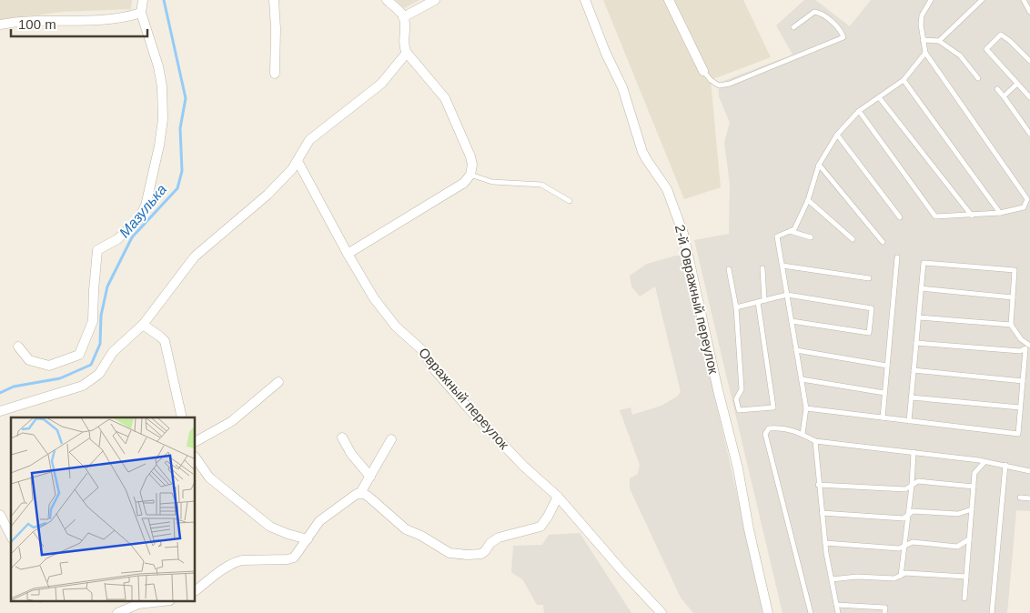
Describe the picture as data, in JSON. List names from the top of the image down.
{
  "streets": {
    "street": ["2-й Овражный переулок", "Овражный переулок"]
  },
  "water": ["Мазулька"],
  "scale_bar": "100 m"
}
